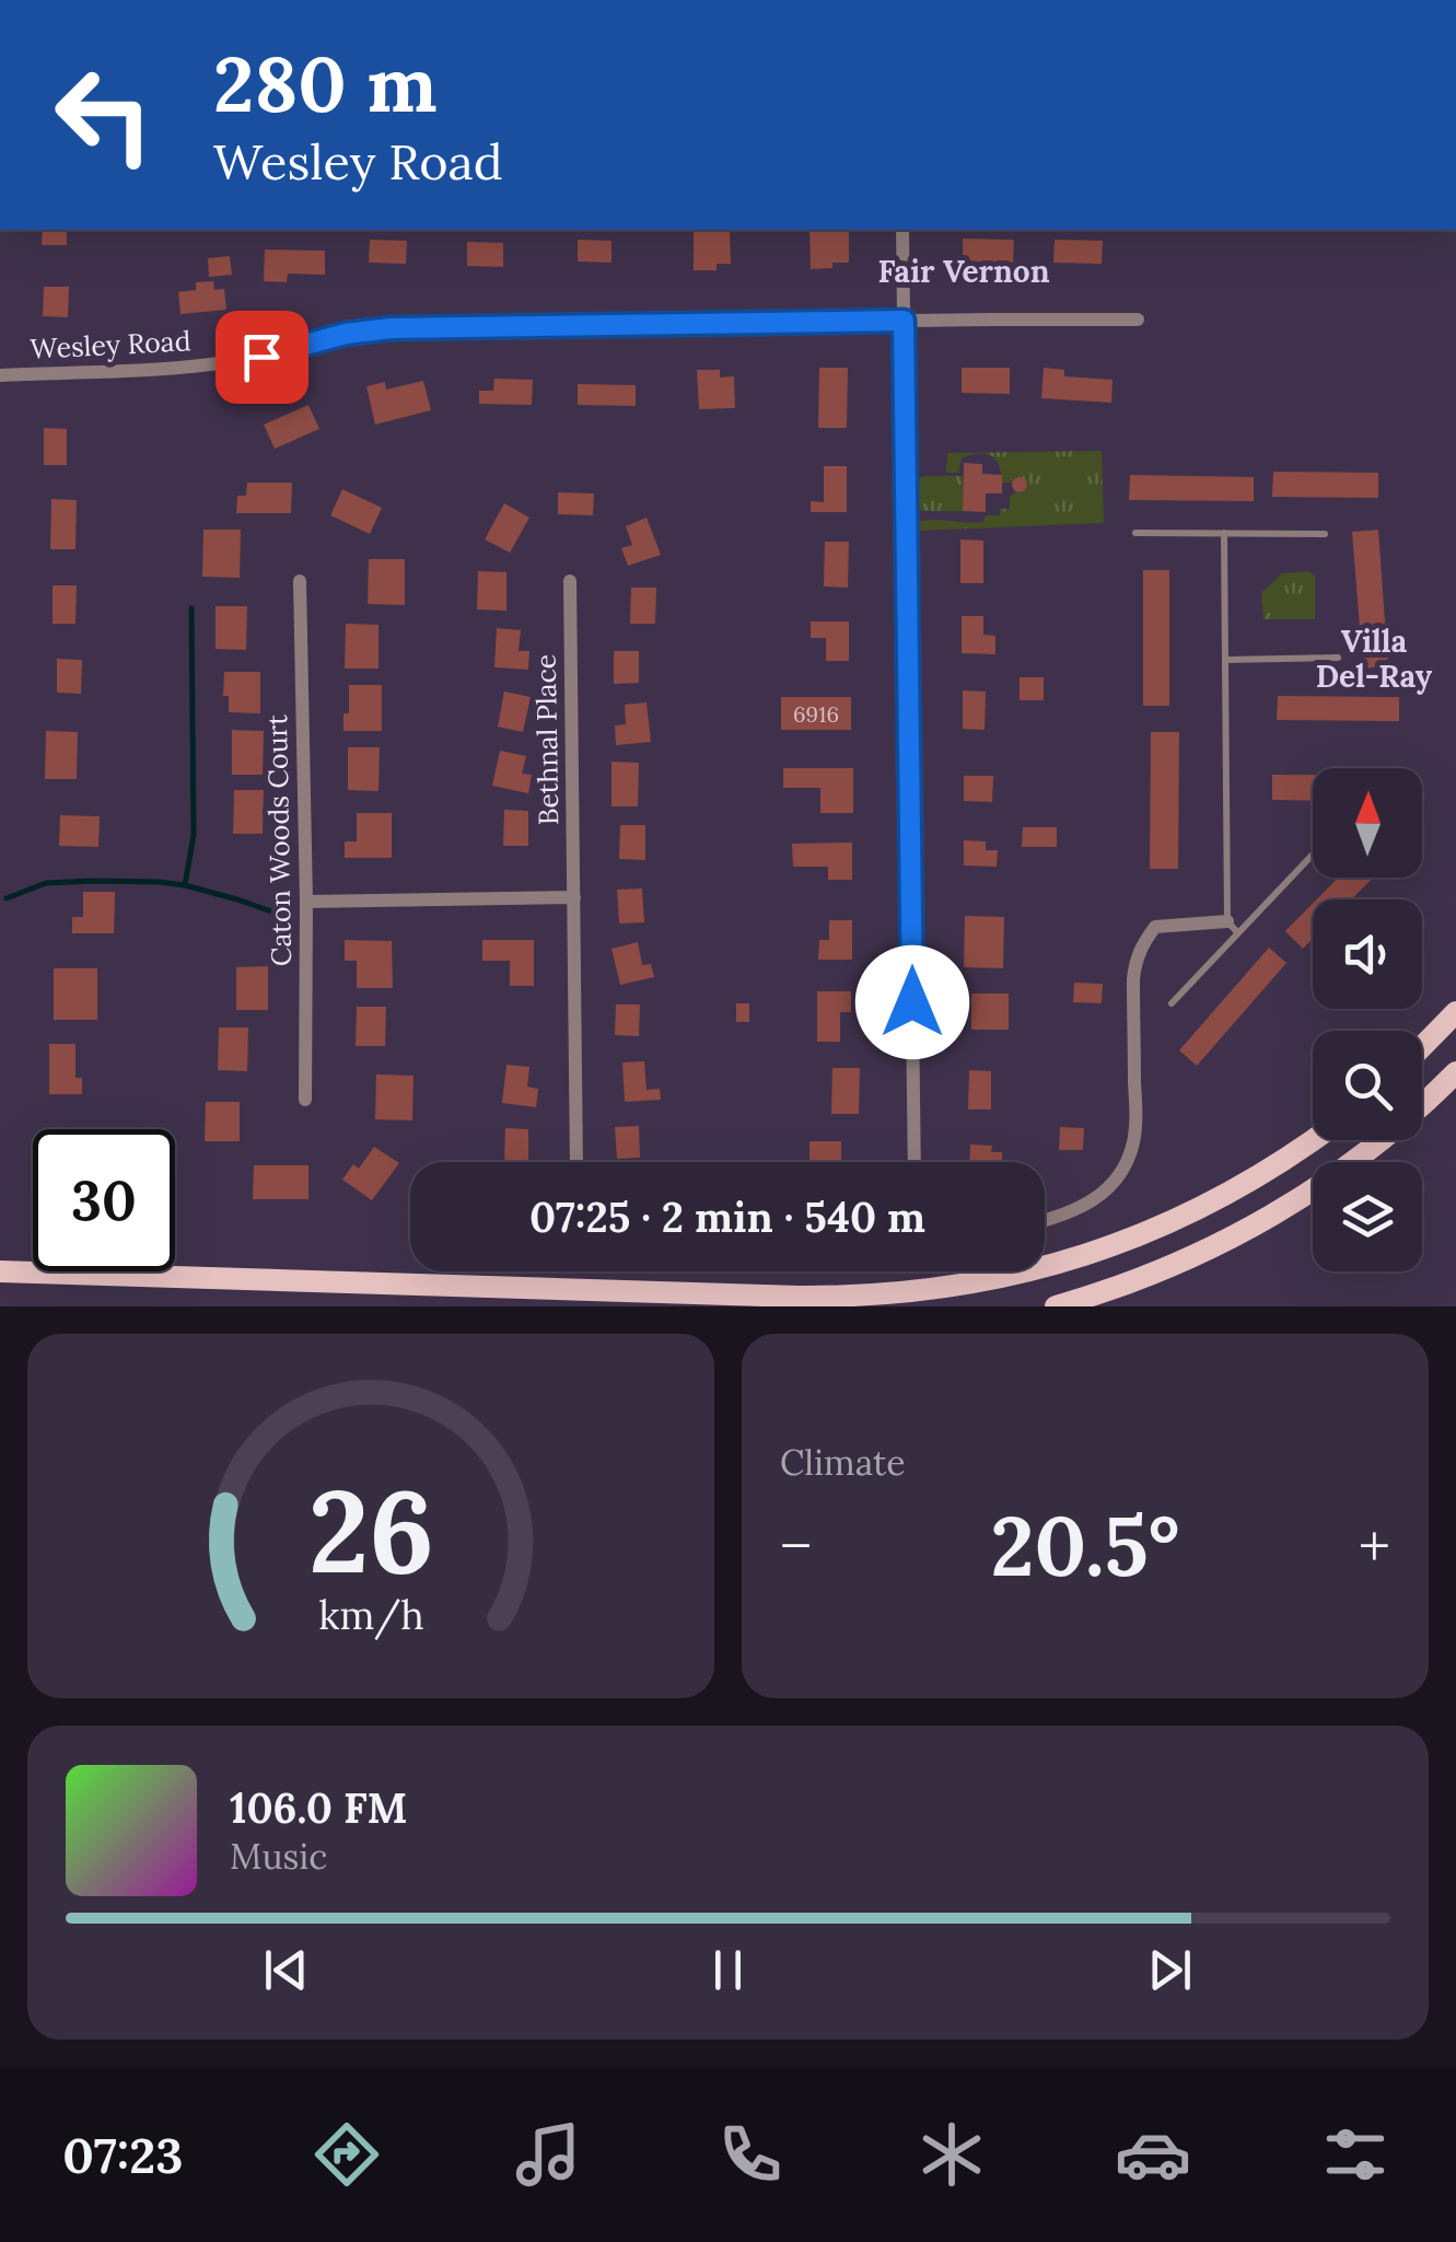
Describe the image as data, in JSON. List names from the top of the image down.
{
  "streets": {
    "street": ["Wesley Road", "Bethnal Place", "Caton Woods Court"]
  },
  "districts": ["Fair Vernon", "Villa Del-Ray"],
  "house_numbers": ["6916"],
  "north": "top",
  "page": {
    "turn": ["280 m", "Wesley Road"],
    "limit": "30",
    "trip": "07:25 · 2 min · 540 m",
    "tile": "Climate",
    "heat": ["−", "20.5°", "+"],
    "song": ["106.0 FM", "Music"],
    "tabs": "07:23",
    "gauge": ["26", "km/h"]
  }
}
